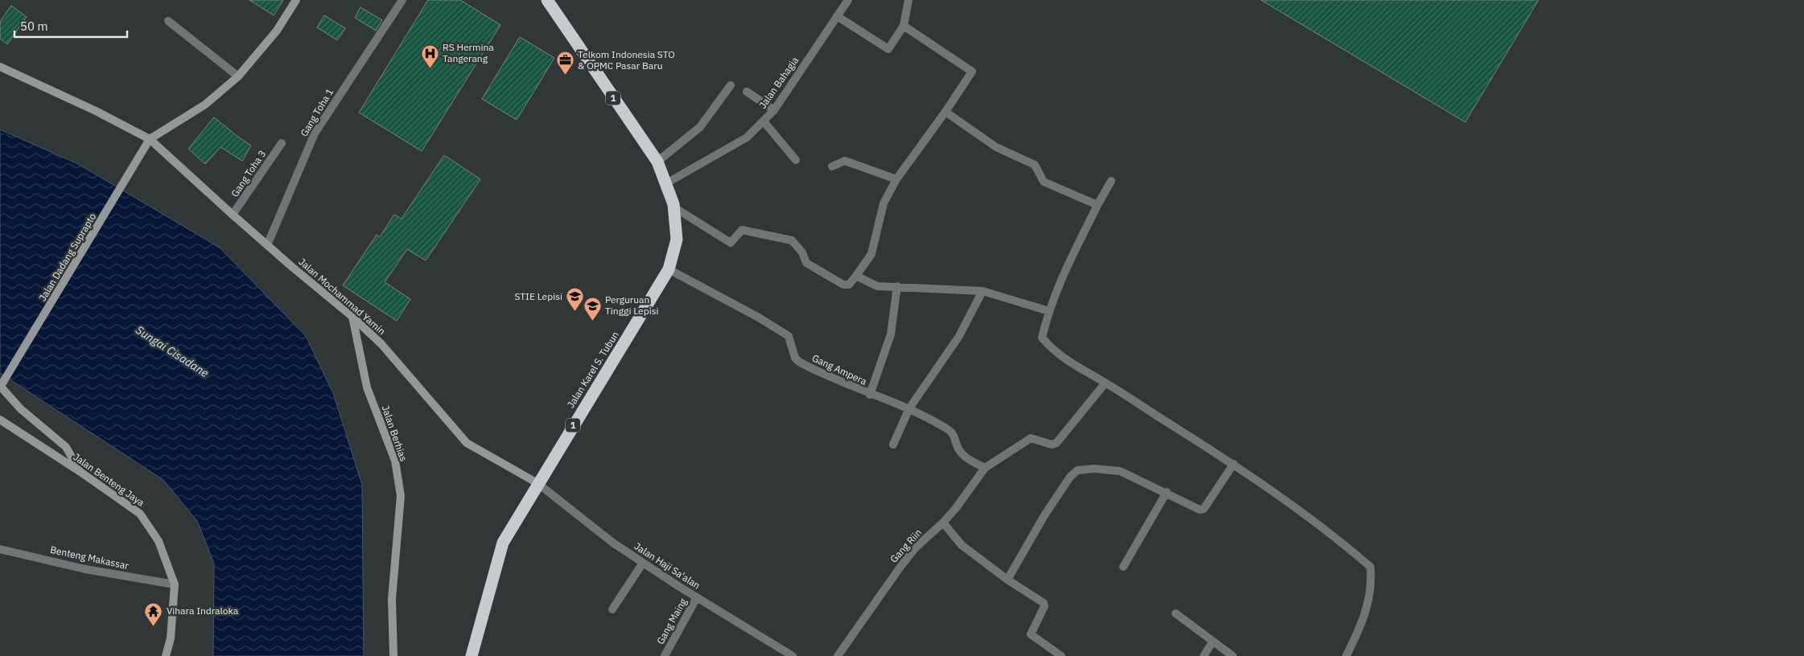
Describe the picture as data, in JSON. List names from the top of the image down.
{
  "streets": {
    "highway": ["1", "Jalan Karel S. Tubun"],
    "street": [
      "Jalan Bahagia",
      "Gang Toha 1",
      "Gang Toha 3",
      "Jalan Dadang Suprapto",
      "Jalan Mochammad Yamin",
      "Gang Ampera",
      "Jalan Berhias",
      "Jalan Benteng Jaya",
      "Gang Riin",
      "Benteng Makassar",
      "Jalan Haji Sa'alan",
      "Gang Maing"
    ]
  },
  "crossings": [
    ["Jalan Bahagia", "Jalan Karel S. Tubun"],
    ["Gang Toha 1", "Jalan Mochammad Yamin"],
    ["Gang Toha 3", "Jalan Mochammad Yamin"],
    ["Jalan Dadang Suprapto", "Jalan Mochammad Yamin"],
    ["Jalan Dadang Suprapto", "Jalan Benteng Jaya"],
    ["Jalan Mochammad Yamin", "Jalan Karel S. Tubun"],
    ["Jalan Mochammad Yamin", "Jalan Berhias"],
    ["Jalan Mochammad Yamin", "Jalan Haji Sa'alan"],
    ["Jalan Karel S. Tubun", "Gang Ampera"],
    ["Jalan Karel S. Tubun", "Jalan Haji Sa'alan"],
    ["Gang Ampera", "Gang Riin"],
    ["Jalan Benteng Jaya", "Benteng Makassar"],
    ["Jalan Haji Sa'alan", "Gang Maing"]
  ],
  "water": ["Sungai Cisadane"],
  "places": {
    "hospital": ["RS Hermina Tangerang"],
    "office": ["Telkom Indonesia STO & OPMC Pasar Baru"],
    "school or university": ["STIE Lepisi", "Perguruan Tinggi Lepisi"],
    "temple": ["Vihara Indraloka"]
  },
  "scale_bar": "50 m"
}
